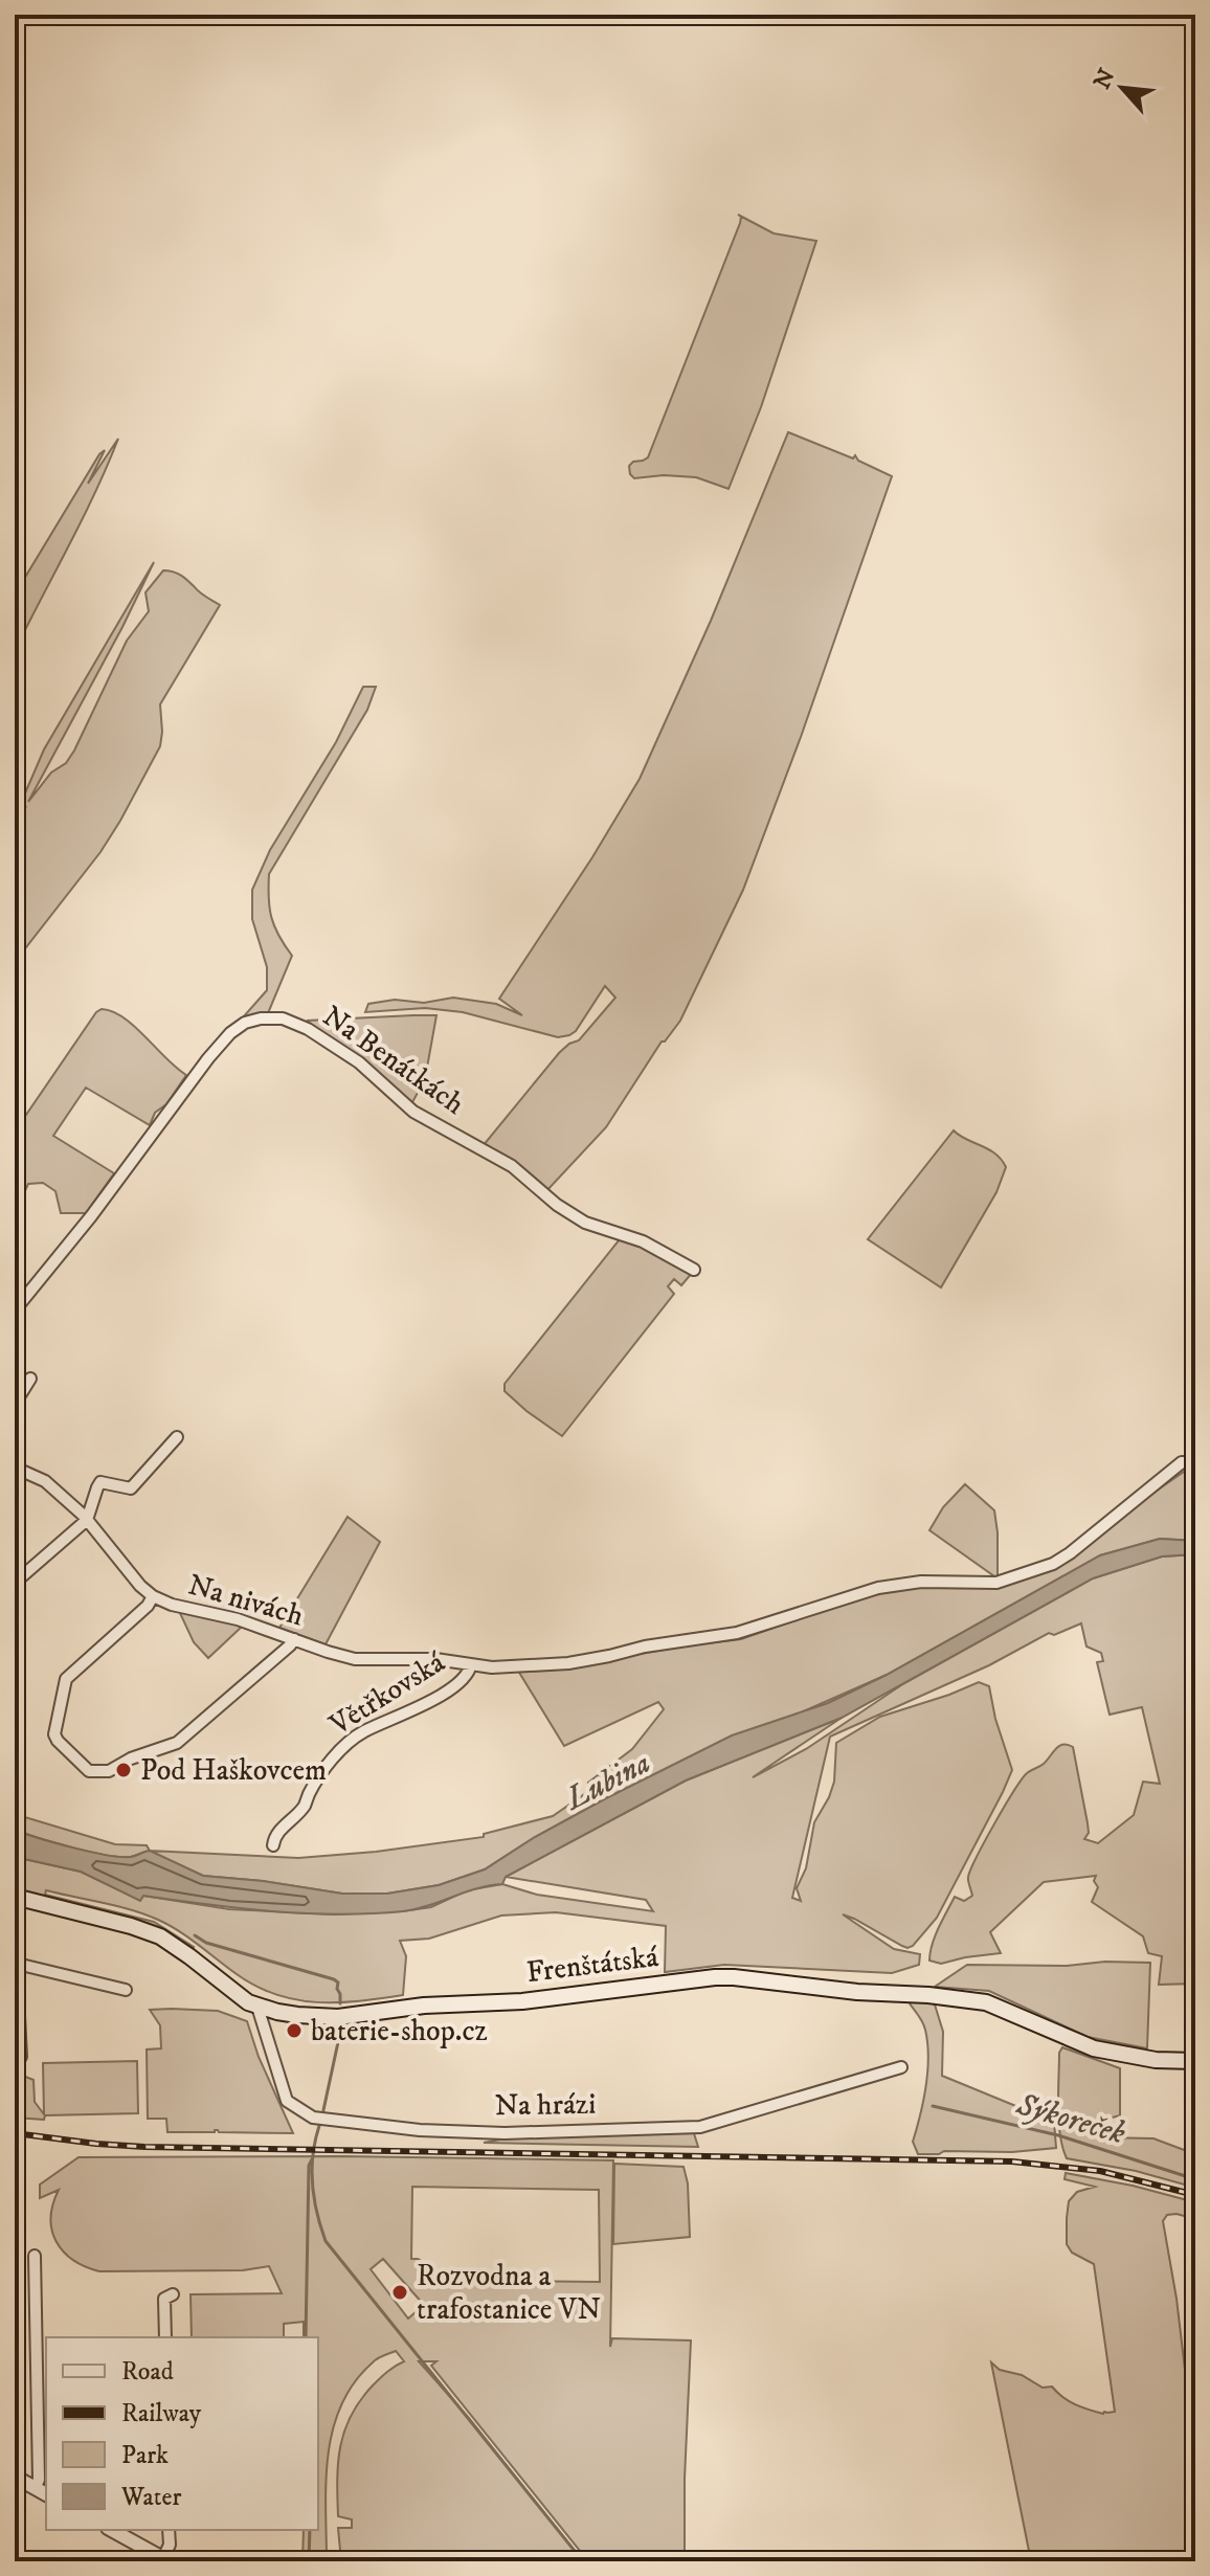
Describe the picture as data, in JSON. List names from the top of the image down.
{
  "streets": {
    "main road": ["Frenštátská"],
    "street": [
      "Na Benátkách",
      "Na nivách",
      "Větřkovská",
      "Na hrázi"
    ]
  },
  "crossings": [
    ["Na nivách", "Větřkovská"],
    ["Frenštátská", "Na hrázi"]
  ],
  "water": ["Lubina", "Sýkoreček"],
  "places": ["Pod Haškovcem", "baterie-shop.cz", "Rozvodna a trafostanice VN"],
  "legend": [
    "Road",
    "Railway",
    "Park",
    "Water"
  ],
  "north": "top left"
}
